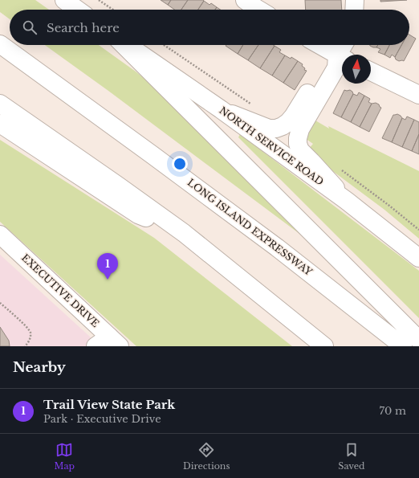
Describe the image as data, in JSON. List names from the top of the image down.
{
  "streets": {
    "main road": ["NORTH SERVICE ROAD", "LONG ISLAND EXPRESSWAY", "EXECUTIVE DRIVE"]
  },
  "north": "top",
  "page": {
    "search": "Search here",
    "pins": "1",
    "heading": "Nearby",
    "list": [
      {
        "mark": "1",
        "name": "Trail View State Park",
        "note": "Park · Executive Drive",
        "value": "70 m"
      }
    ],
    "nav": ["Map", "Directions", "Saved"]
  }
}
